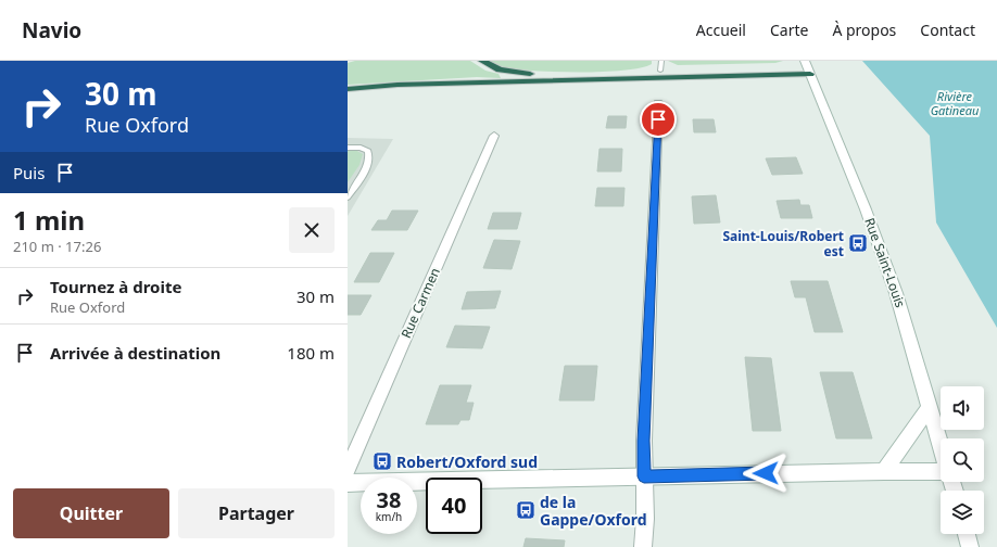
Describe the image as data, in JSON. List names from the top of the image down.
{
  "streets": {
    "street": ["Rue Saint-Louis", "Rue Carmen"]
  },
  "water": ["Rivière Gatineau"],
  "places": {
    "bus stop": ["Saint-Louis/Robert est", "Robert/Oxford sud", "de la Gappe/Oxford"]
  },
  "page": {
    "header": "Navio",
    "nav": [
      "Accueil",
      "Carte",
      "À propos",
      "Contact"
    ],
    "turn": ["30 m", "Rue Oxford"],
    "then": "Puis",
    "heading": ["1 min", "210 m · 17:26"],
    "list": [
      {
        "name": "Tournez à droite",
        "note": "Rue Oxford",
        "value": "30 m"
      },
      {
        "name": "Arrivée à destination",
        "value": "180 m"
      }
    ],
    "speed": "38 km/h",
    "limit": "40",
    "buttons": ["Quitter", "Partager"]
  }
}
